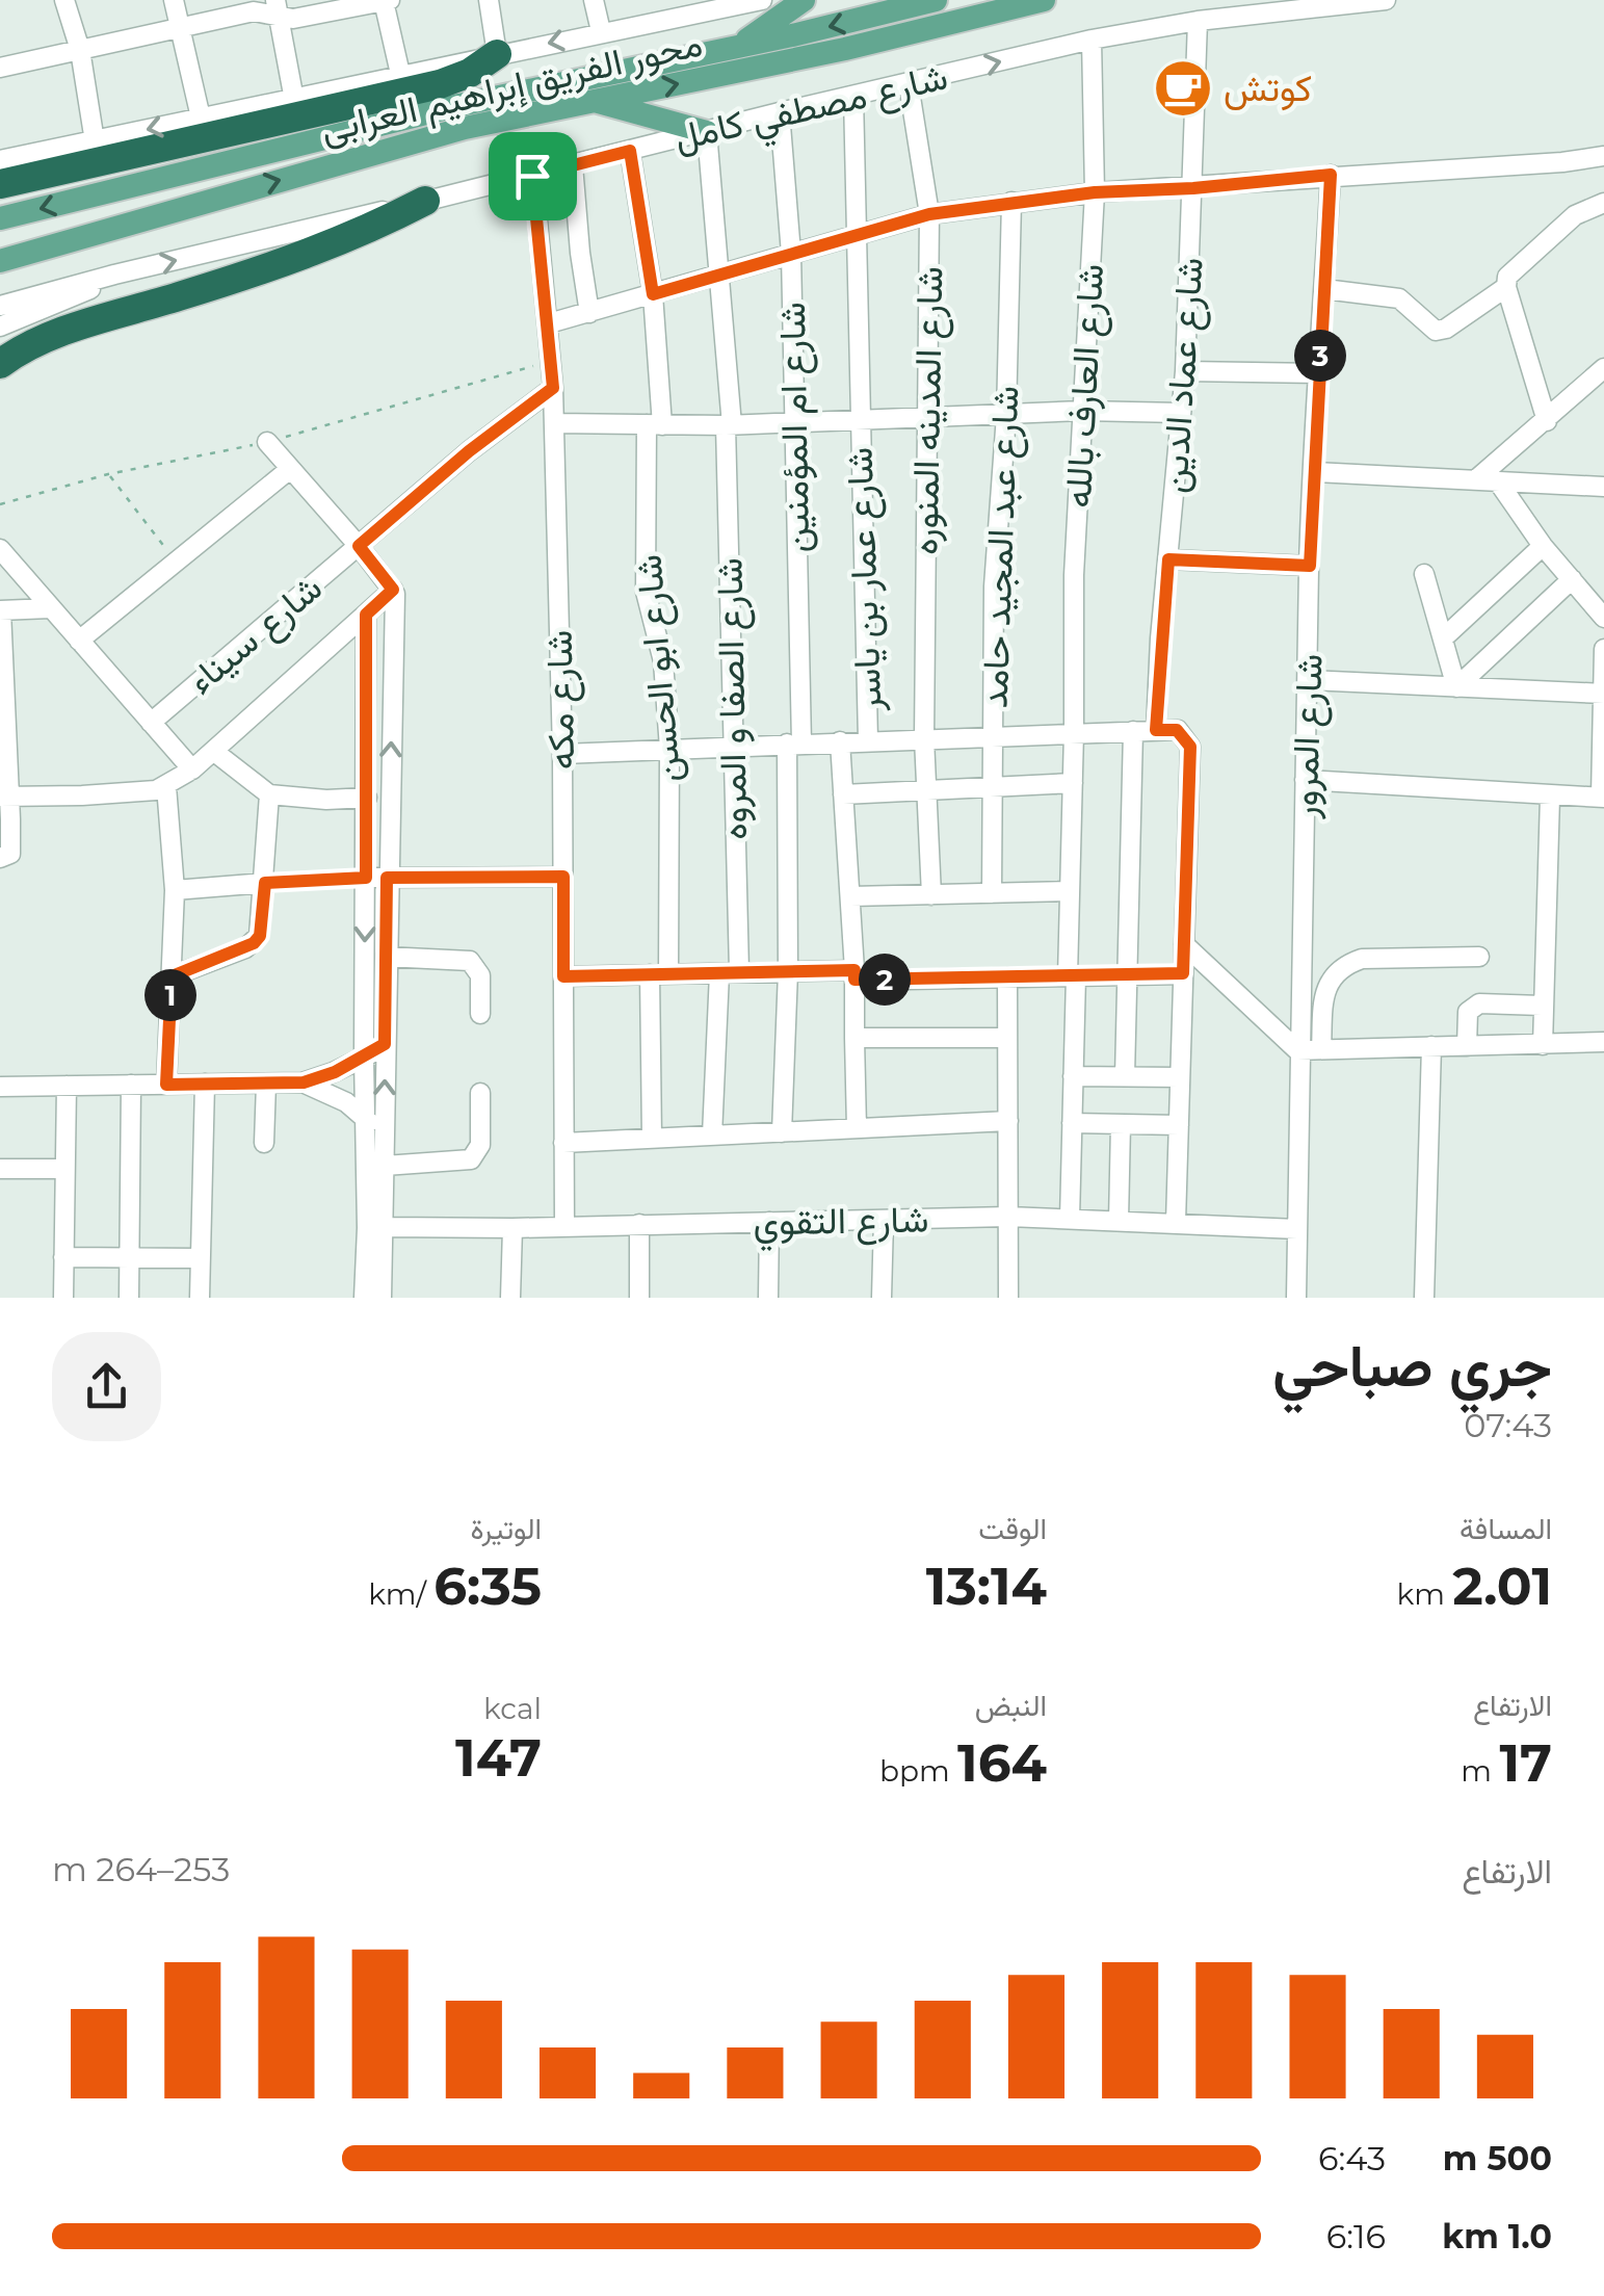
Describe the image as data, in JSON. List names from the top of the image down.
{
  "streets": {
    "main road": ["محور الفريق إبراهيم العرابى"],
    "street": [
      "شارع مصطفي كامل",
      "شارع عماد الدين",
      "شارع العارف بالله",
      "شارع المدينه المنوره",
      "شارع ام المؤمنين",
      "شارع عبد المجيد حامد",
      "شارع عمار بن ياسر",
      "شارع سيناء",
      "شارع ابو الحسن",
      "شارع الصفا و المروه",
      "شارع مكه",
      "شارع المرور",
      "شارع التقوي"
    ]
  },
  "crossings": [
    ["شارع مصطفي كامل", "شارع عماد الدين"],
    ["شارع مصطفي كامل", "شارع العارف بالله"],
    ["شارع مصطفي كامل", "شارع المدينه المنوره"],
    ["شارع مصطفي كامل", "شارع ام المؤمنين"],
    ["شارع مصطفي كامل", "شارع عمار بن ياسر"],
    ["شارع مصطفي كامل", "شارع ابو الحسن"],
    ["شارع مصطفي كامل", "شارع الصفا و المروه"],
    ["شارع مصطفي كامل", "شارع مكه"],
    ["شارع العارف بالله", "شارع التقوي"],
    ["شارع سيناء", "شارع مكه"],
    ["شارع مكه", "شارع التقوي"],
    ["شارع المرور", "شارع التقوي"]
  ],
  "places": {
    "cafe": ["كوتش"]
  },
  "page": {
    "pins": ["3", "2", "1"],
    "heading": ["جري صباحي", "07:43"],
    "stats": [
      ["المسافة", "2.01 km"],
      ["الوقت", "13:14"],
      ["الوتيرة", "6:35 /km"],
      ["الارتفاع", "17 m"],
      ["النبض", "164 bpm"],
      ["kcal", "147"]
    ],
    "chart": ["الارتفاع", "253–264 m"],
    "list": [
      {
        "name": "500 m",
        "note": "6:43"
      },
      {
        "name": "1.0 km",
        "note": "6:16"
      }
    ]
  }
}
